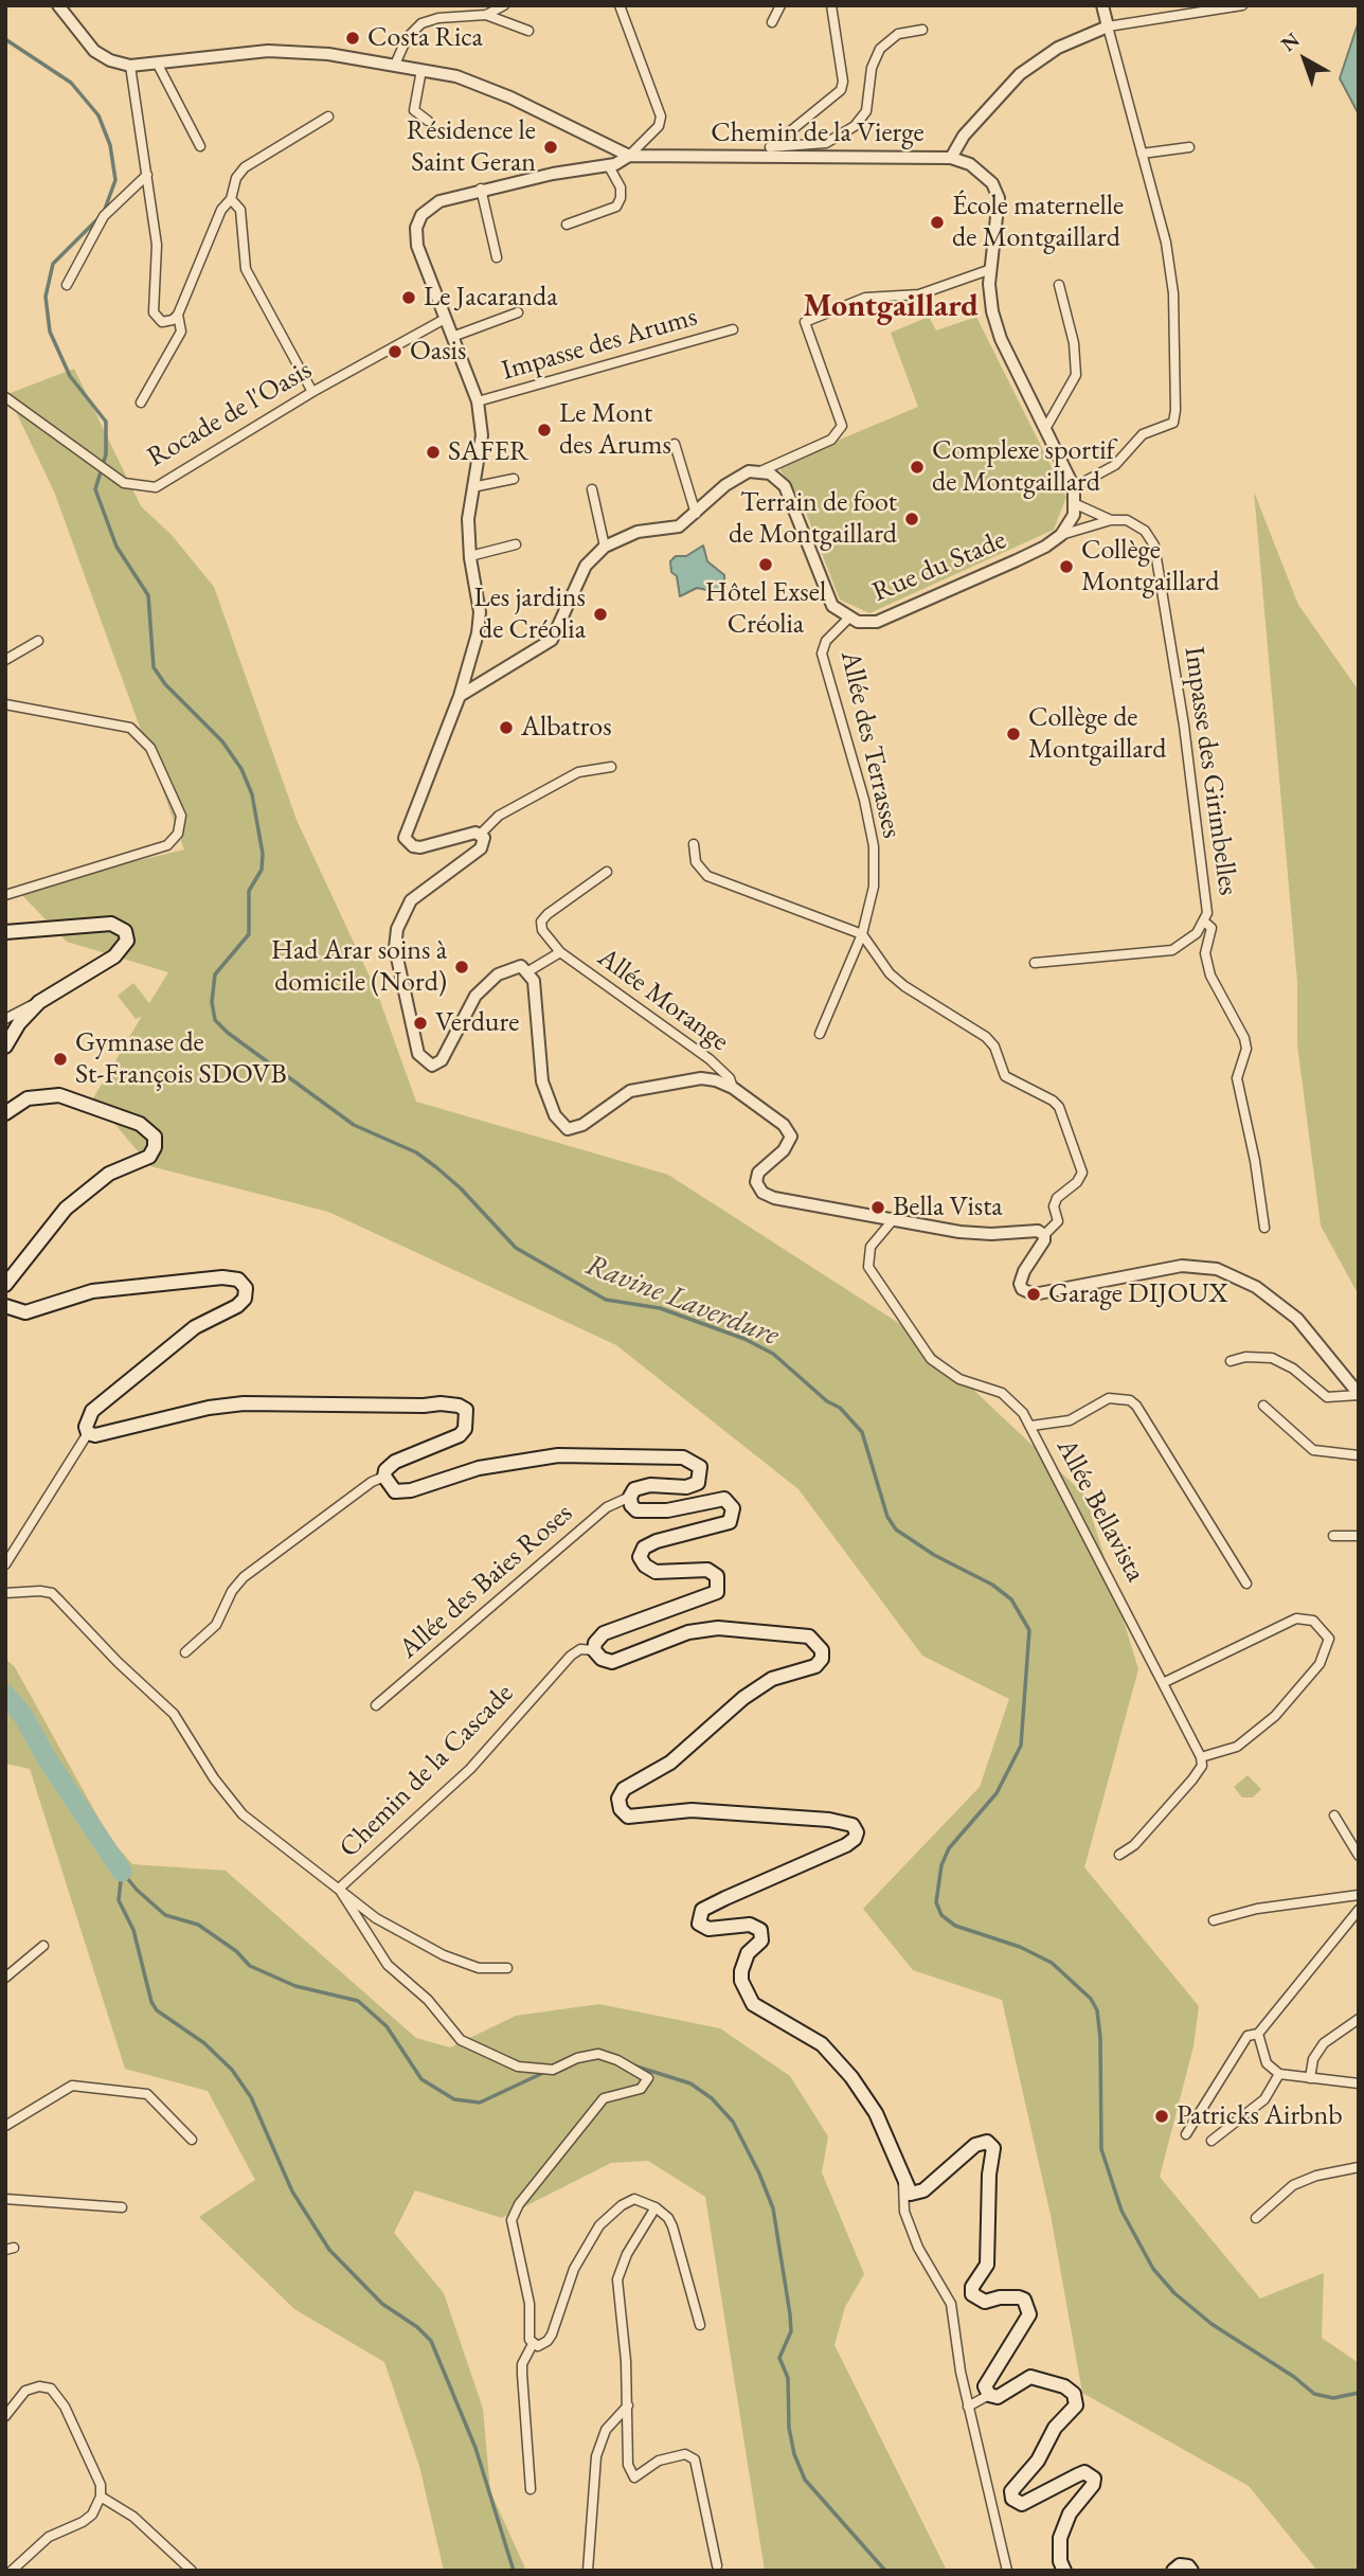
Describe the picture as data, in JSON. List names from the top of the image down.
{
  "streets": {
    "street": [
      "Chemin de la Vierge",
      "Impasse des Arums",
      "Rocade de l'Oasis",
      "Rue du Stade",
      "Allée des Terrasses",
      "Impasse des Girimbelles",
      "Allée Morange",
      "Allée Bellavista",
      "Allée des Baies Roses",
      "Chemin de la Cascade"
    ]
  },
  "crossings": [
    ["Rue du Stade", "Allée des Terrasses"]
  ],
  "districts": ["Montgaillard"],
  "water": ["Ravine Laverdure"],
  "places": [
    "Costa Rica",
    "Résidence le Saint Geran",
    "École maternelle de Montgaillard",
    "Le Jacaranda",
    "Oasis",
    "Le Mont des Arums",
    "SAFER",
    "Complexe sportif de Montgaillard",
    "Terrain de foot de Montgaillard",
    "Hôtel Exsel Créolia",
    "Collège Montgaillard",
    "Les jardins de Créolia",
    "Albatros",
    "Collège de Montgaillard",
    "Had Arar soins à domicile (Nord)",
    "Verdure",
    "Gymnase de St-François SDOVB",
    "Bella Vista",
    "Garage DIJOUX",
    "Patricks Airbnb"
  ],
  "north": "top left"
}
